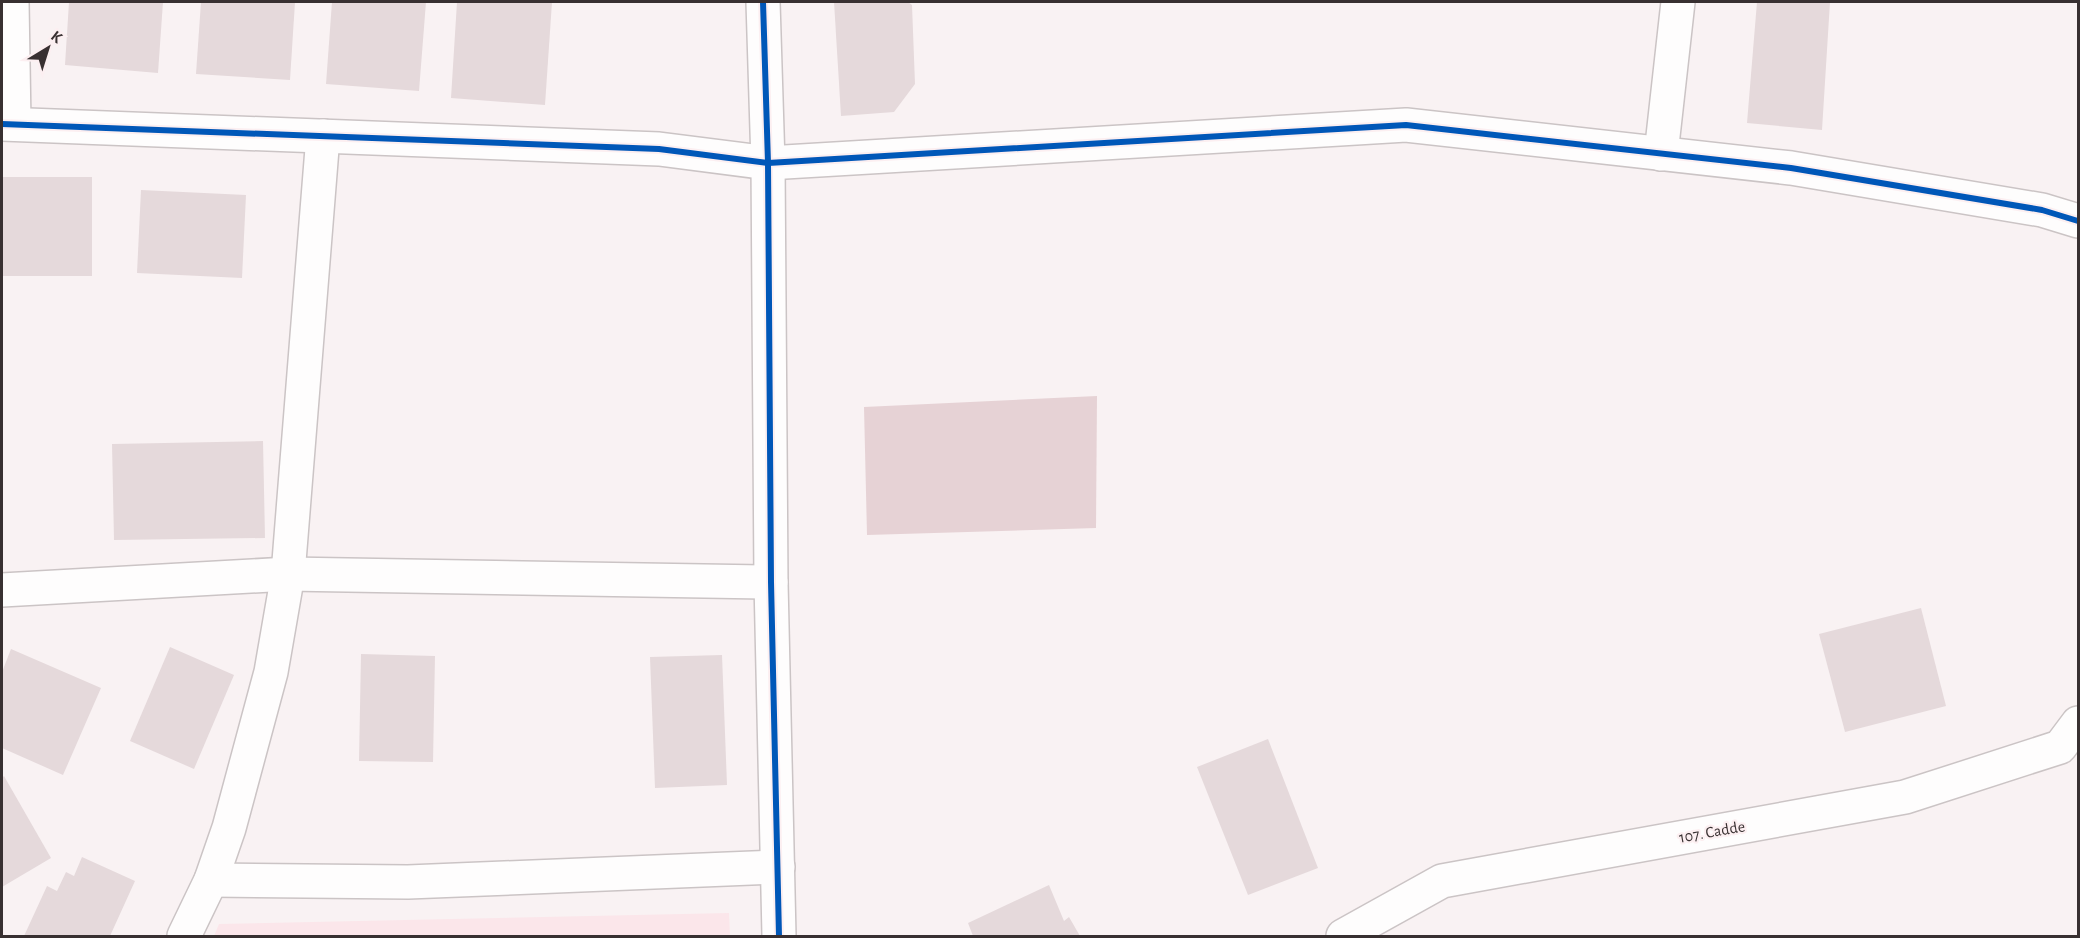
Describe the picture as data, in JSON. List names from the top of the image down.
{
  "streets": {
    "street": ["107. Cadde"]
  },
  "north": "top right"
}
